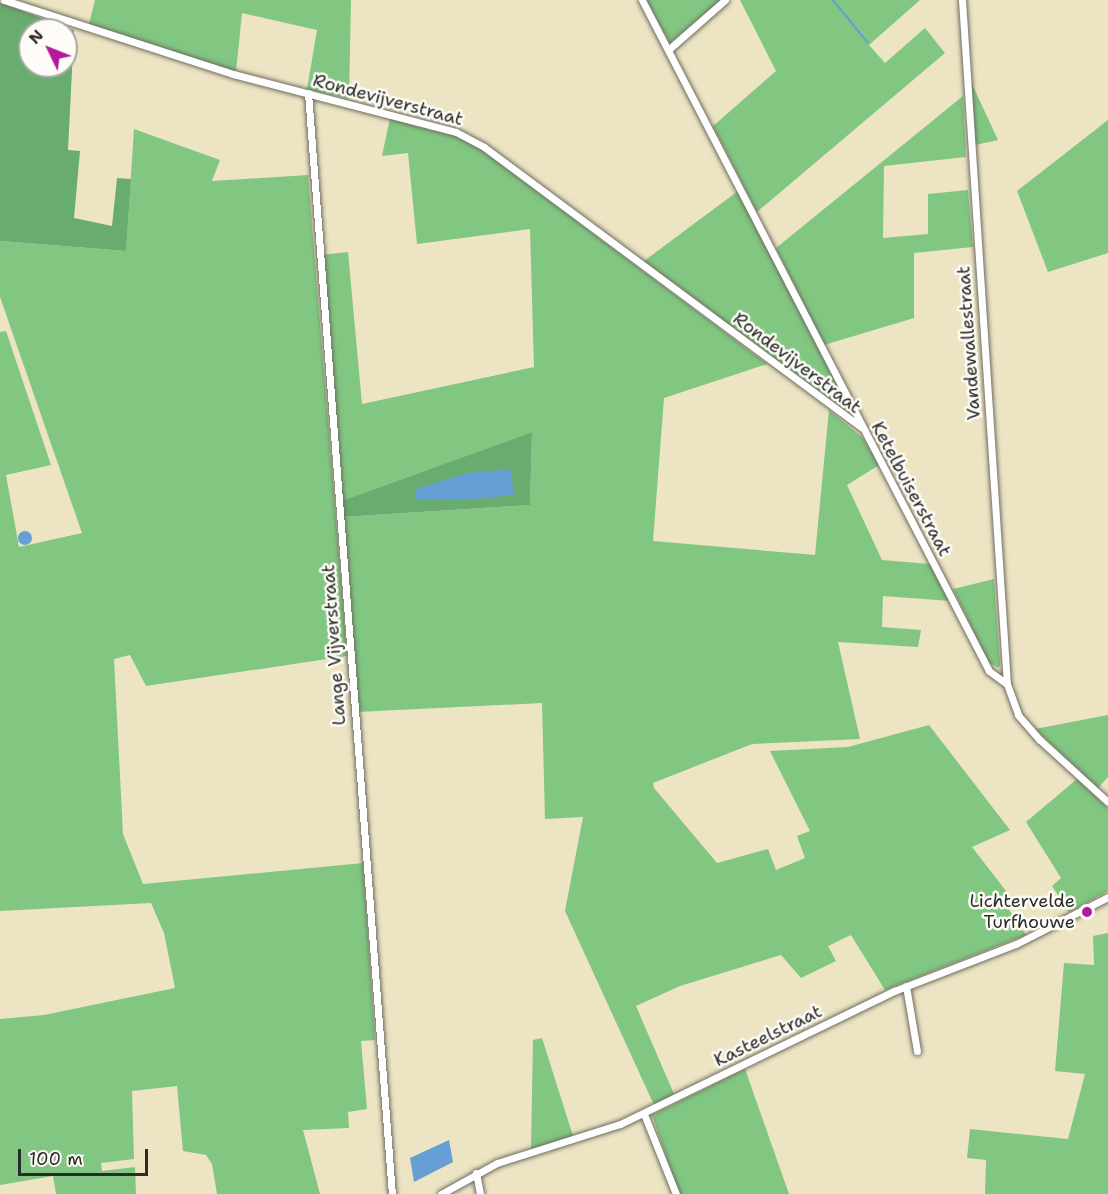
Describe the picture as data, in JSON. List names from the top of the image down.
{
  "streets": {
    "street": [
      "Rondevijverstraat",
      "Vandewallestraat",
      "Ketelbuiserstraat",
      "Lange Vijverstraat",
      "Kasteelstraat"
    ]
  },
  "crossings": [
    ["Rondevijverstraat", "Ketelbuiserstraat"],
    ["Rondevijverstraat", "Lange Vijverstraat"],
    ["Vandewallestraat", "Ketelbuiserstraat"]
  ],
  "places": ["Lichtervelde Turfhouwe"],
  "scale_bar": "100 m",
  "north": "top left"
}
